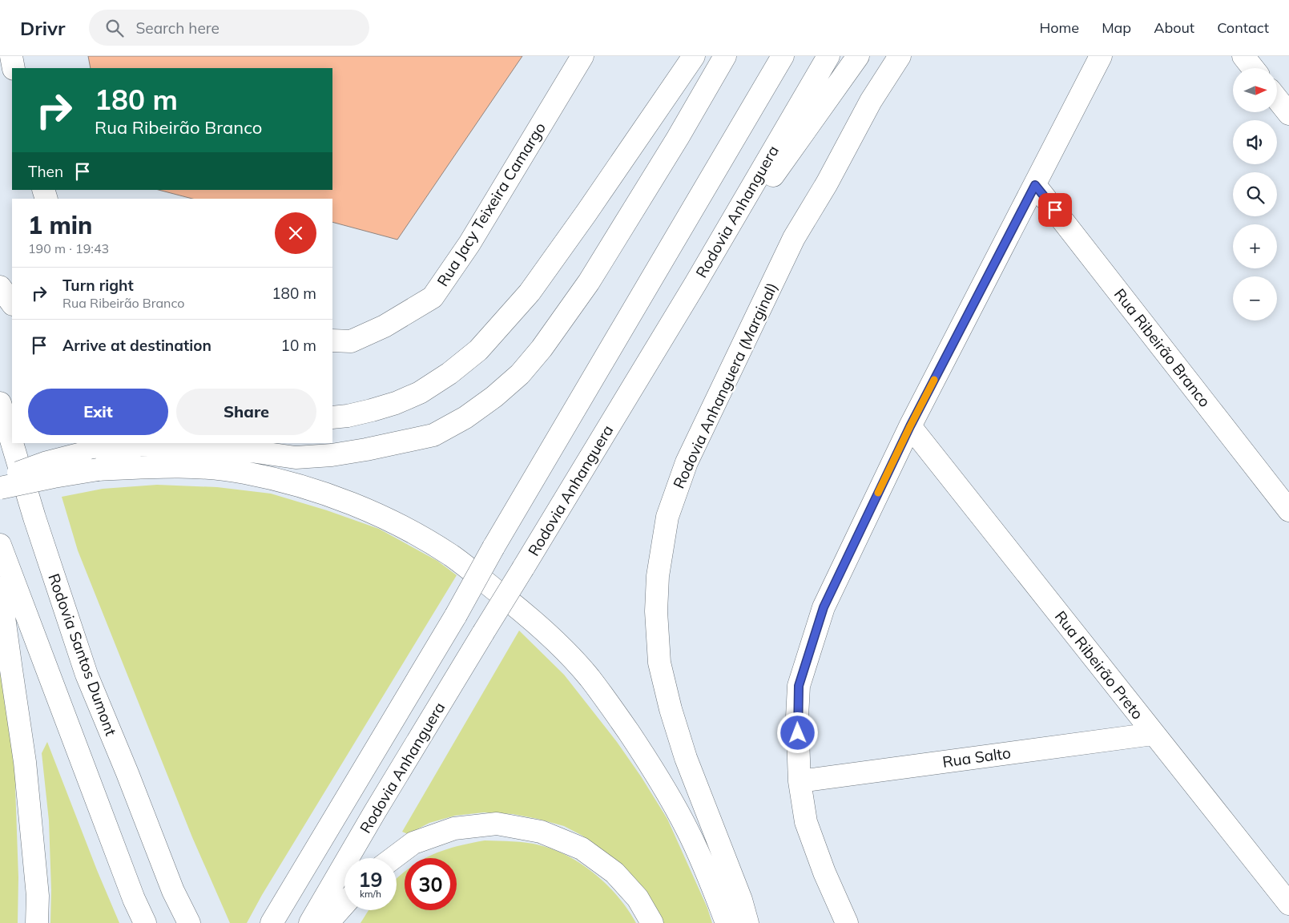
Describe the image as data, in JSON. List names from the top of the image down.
{
  "streets": {
    "main road": [
      "Rua Jacy Teixeira Camargo",
      "Rodovia Anhanguera",
      "Rua Ribeirão Branco",
      "Rodovia Anhanguera (Marginal)",
      "Rodovia Santos Dumont",
      "Rua Ribeirão Preto",
      "Rua Salto"
    ]
  },
  "crossings": [
    ["Rua Ribeirão Preto", "Rua Salto"]
  ],
  "north": "right",
  "page": {
    "header": "Drivr",
    "search": "Search here",
    "nav": [
      "Home",
      "Map",
      "About",
      "Contact"
    ],
    "map_buttons": ["+", "−"],
    "turn": ["180 m", "Rua Ribeirão Branco"],
    "then": "Then",
    "heading": ["1 min", "190 m · 19:43"],
    "list": [
      {
        "name": "Turn right",
        "note": "Rua Ribeirão Branco",
        "value": "180 m"
      },
      {
        "name": "Arrive at destination",
        "value": "10 m"
      }
    ],
    "buttons": ["Exit", "Share"],
    "speed": "19 km/h",
    "limit": "30"
  }
}
